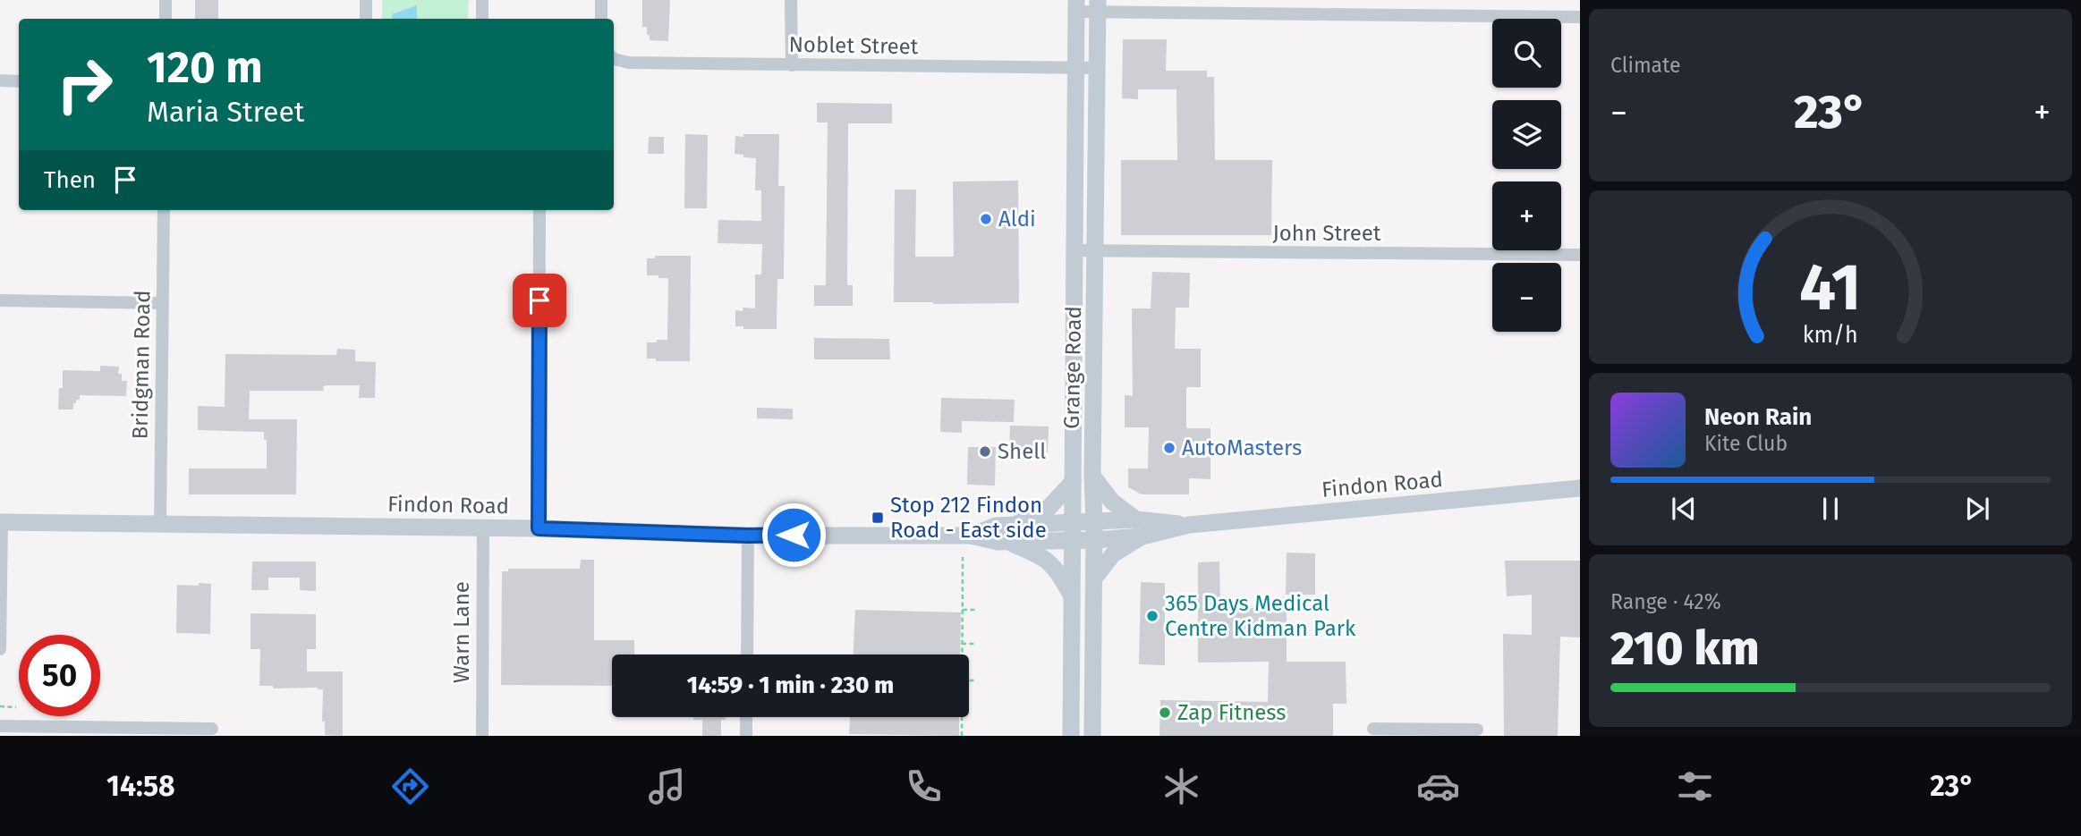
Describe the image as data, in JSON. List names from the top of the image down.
{
  "streets": {
    "main road": ["Grange Road", "Findon Road"],
    "street": [
      "Noblet Street",
      "John Street",
      "Bridgman Road",
      "Warn Lane"
    ]
  },
  "crossings": [
    ["Noblet Street", "Grange Road"],
    ["John Street", "Grange Road"],
    ["Bridgman Road", "Findon Road"],
    ["Grange Road", "Findon Road"],
    ["Findon Road", "Warn Lane"]
  ],
  "places": {
    "other": [
      "Aldi",
      "AutoMasters",
      "Shell",
      "365 Days Medical Centre Kidman Park",
      "Zap Fitness"
    ],
    "transit": ["Stop 212 Findon Road - East side"]
  },
  "page": {
    "tile": [
      "Climate",
      ["Range · 42%", "210 km"]
    ],
    "map_buttons": ["+", "−"],
    "turn": ["120 m", "Maria Street"],
    "heat": ["−", "23°", "+"],
    "then": "Then",
    "song": ["Neon Rain", "Kite Club"],
    "limit": "50",
    "trip": "14:59 · 1 min · 230 m",
    "tabs": ["14:58", "23°"],
    "gauge": ["41", "km/h"]
  }
}
